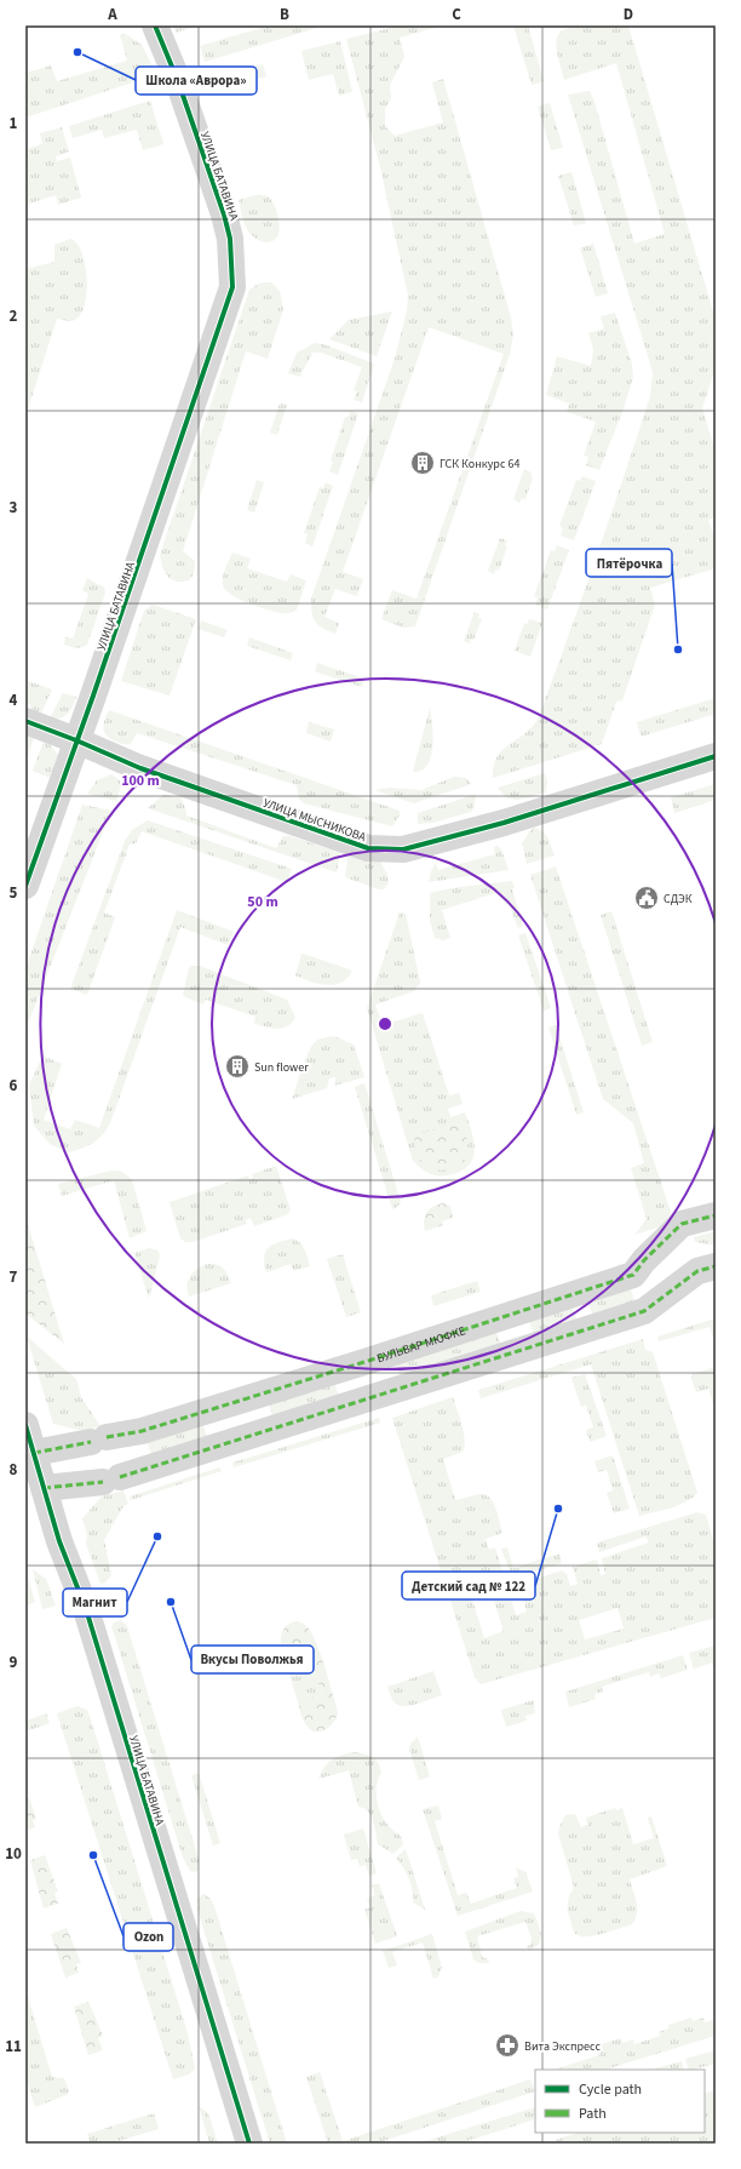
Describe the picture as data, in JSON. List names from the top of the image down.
{
  "streets": {
    "street": ["УЛИЦА БАТАВИНА", "УЛИЦА МЫСНИКОВА", "БУЛЬВАР МЮФКЕ"]
  },
  "crossings": [
    ["УЛИЦА БАТАВИНА", "УЛИЦА МЫСНИКОВА"],
    ["УЛИЦА БАТАВИНА", "БУЛЬВАР МЮФКЕ"]
  ],
  "places": {
    "other": [
      "Школа «Аврора»",
      "Пятёрочка",
      "Детский сад № 122",
      "Магнит",
      "Вкусы Поволжья",
      "Ozon"
    ],
    "building": ["ГСК Конкурс 64", "Sun flower"],
    "public building": ["СДЭК"],
    "pharmacy": ["Вита Экспресс"]
  },
  "legend": ["Cycle path", "Path"],
  "grid": {
    "columns": [
      "A",
      "B",
      "C",
      "D"
    ],
    "rows": [
      "1",
      "2",
      "3",
      "4",
      "5",
      "6",
      "7",
      "8",
      "9",
      "10",
      "11"
    ]
  },
  "rings": ["100 m", "50 m"]
}
